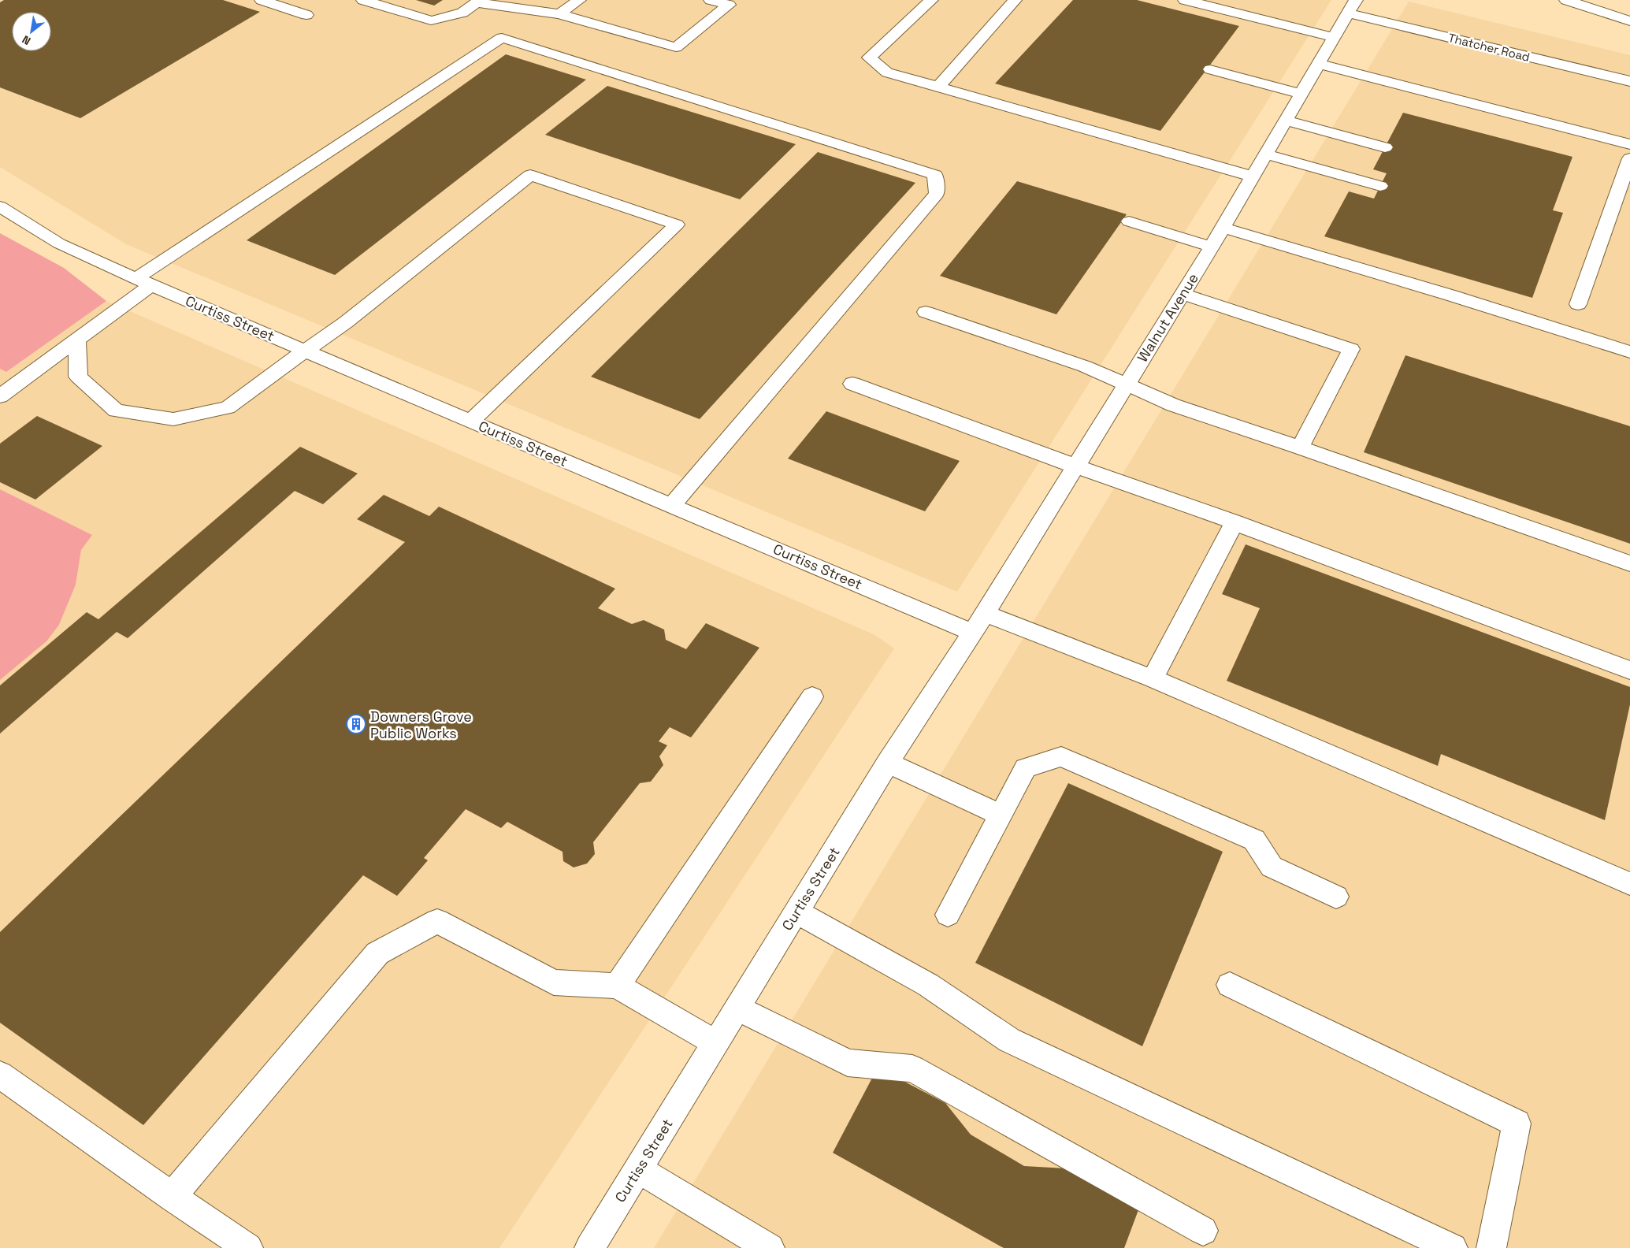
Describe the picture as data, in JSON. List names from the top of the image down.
{
  "streets": {
    "street": ["Thatcher Road", "Walnut Avenue", "Curtiss Street"]
  },
  "crossings": [
    ["Thatcher Road", "Walnut Avenue"],
    ["Walnut Avenue", "Curtiss Street"]
  ],
  "places": {
    "building": ["Downers Grove Public Works"]
  },
  "north": "bottom left"
}
